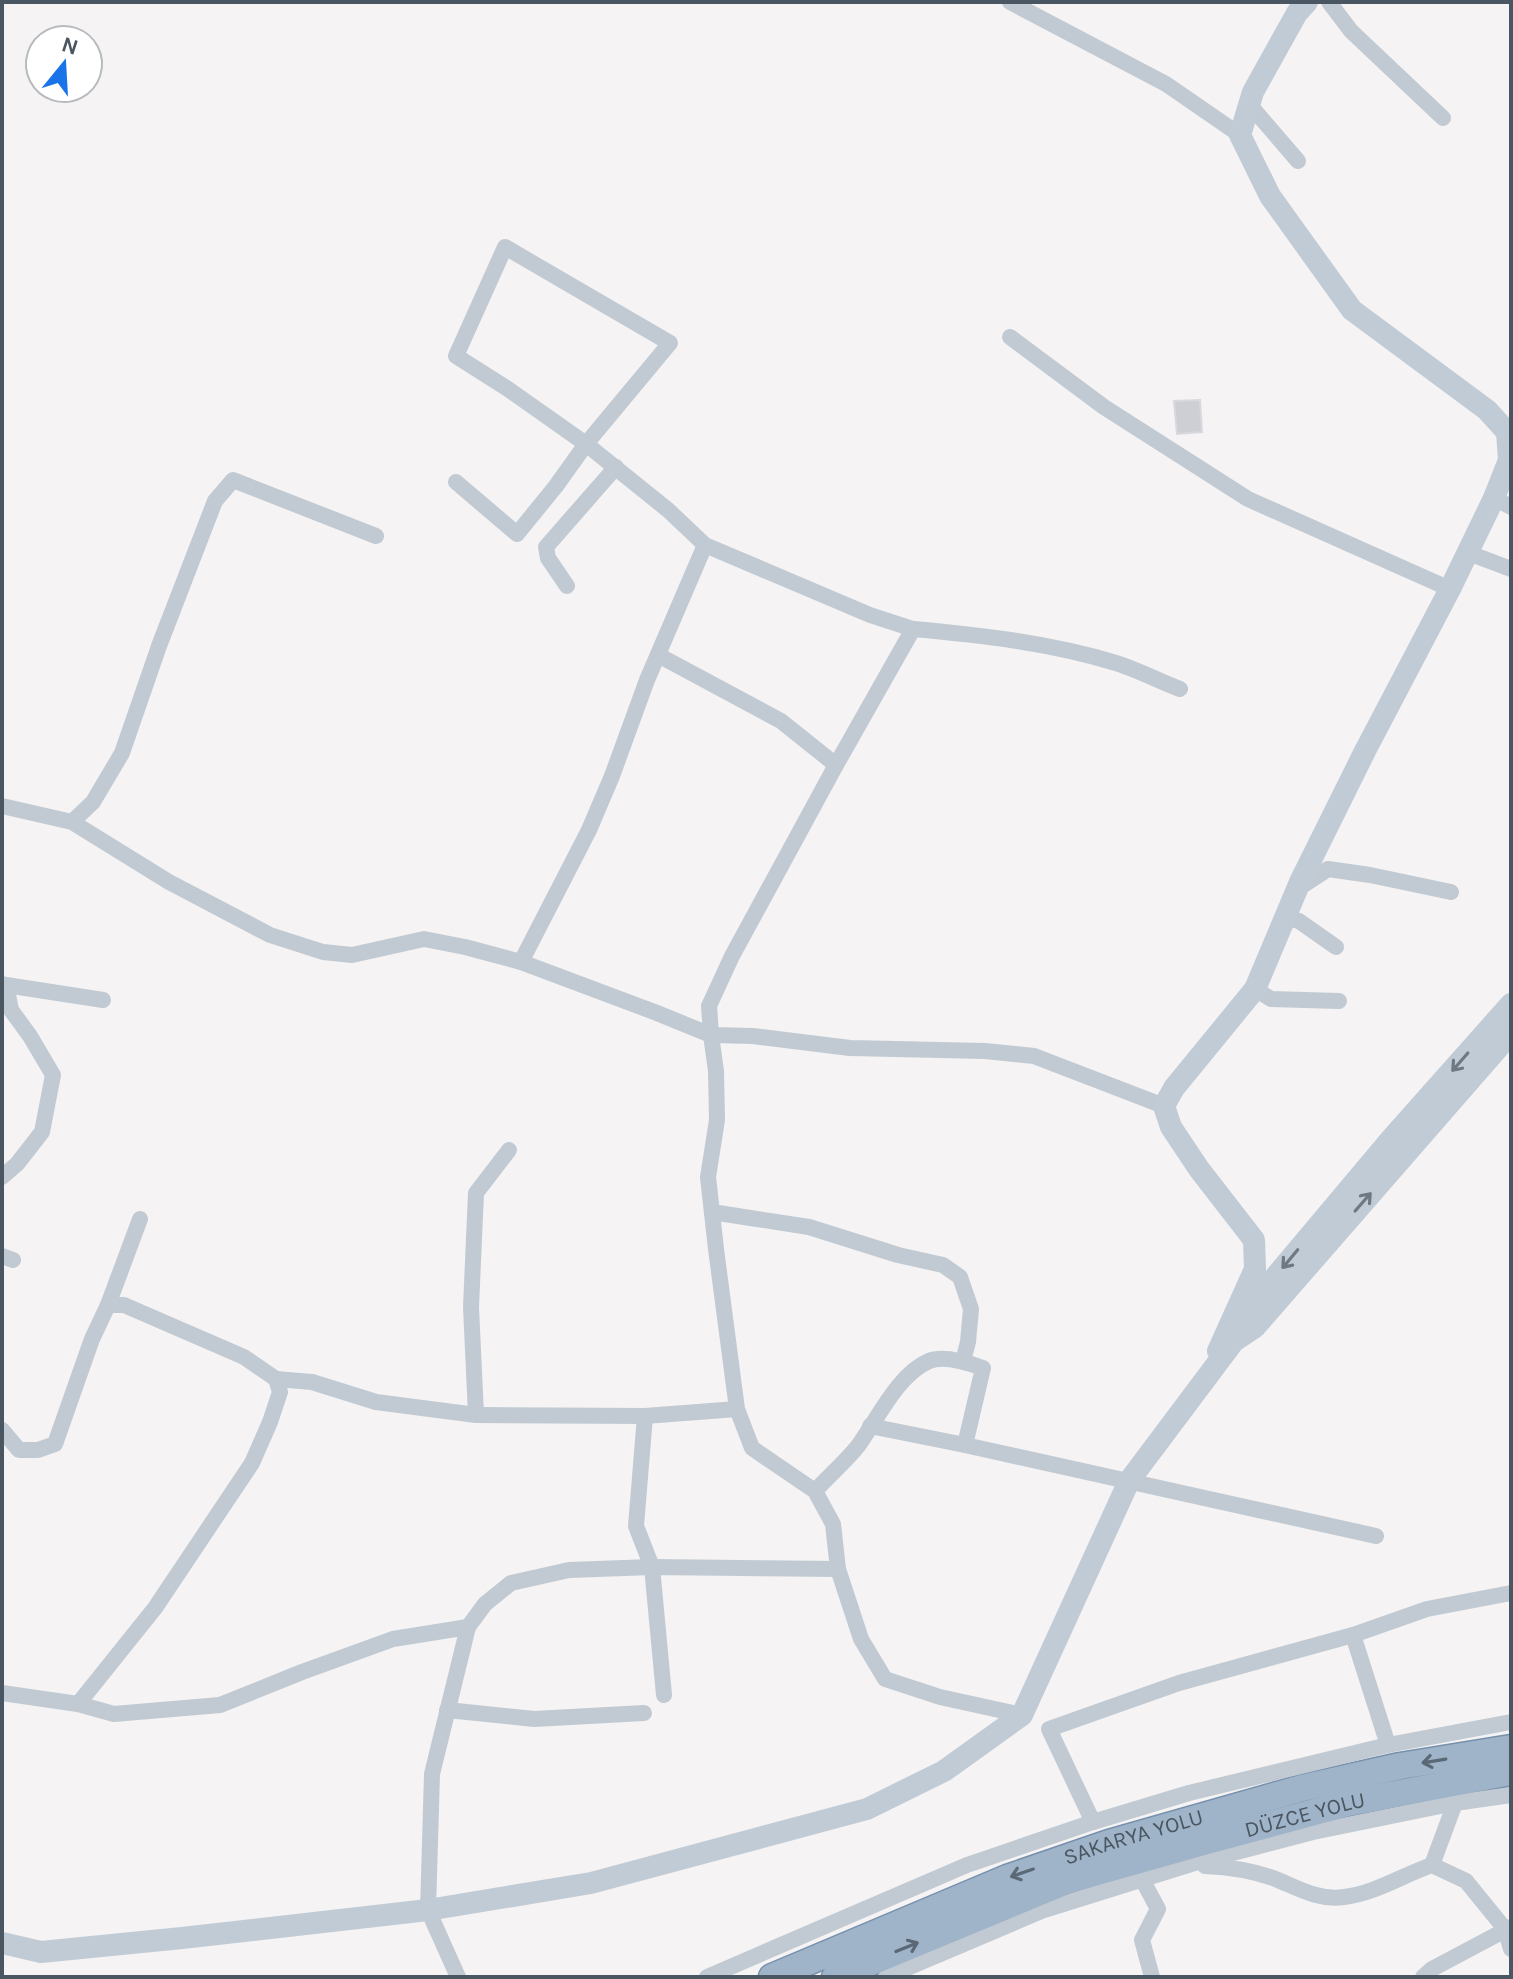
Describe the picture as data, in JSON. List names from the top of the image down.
{
  "streets": {
    "highway": ["DÜZCE YOLU", "SAKARYA YOLU"]
  },
  "one_way": ["DÜZCE YOLU", "SAKARYA YOLU"],
  "north": "top"
}
